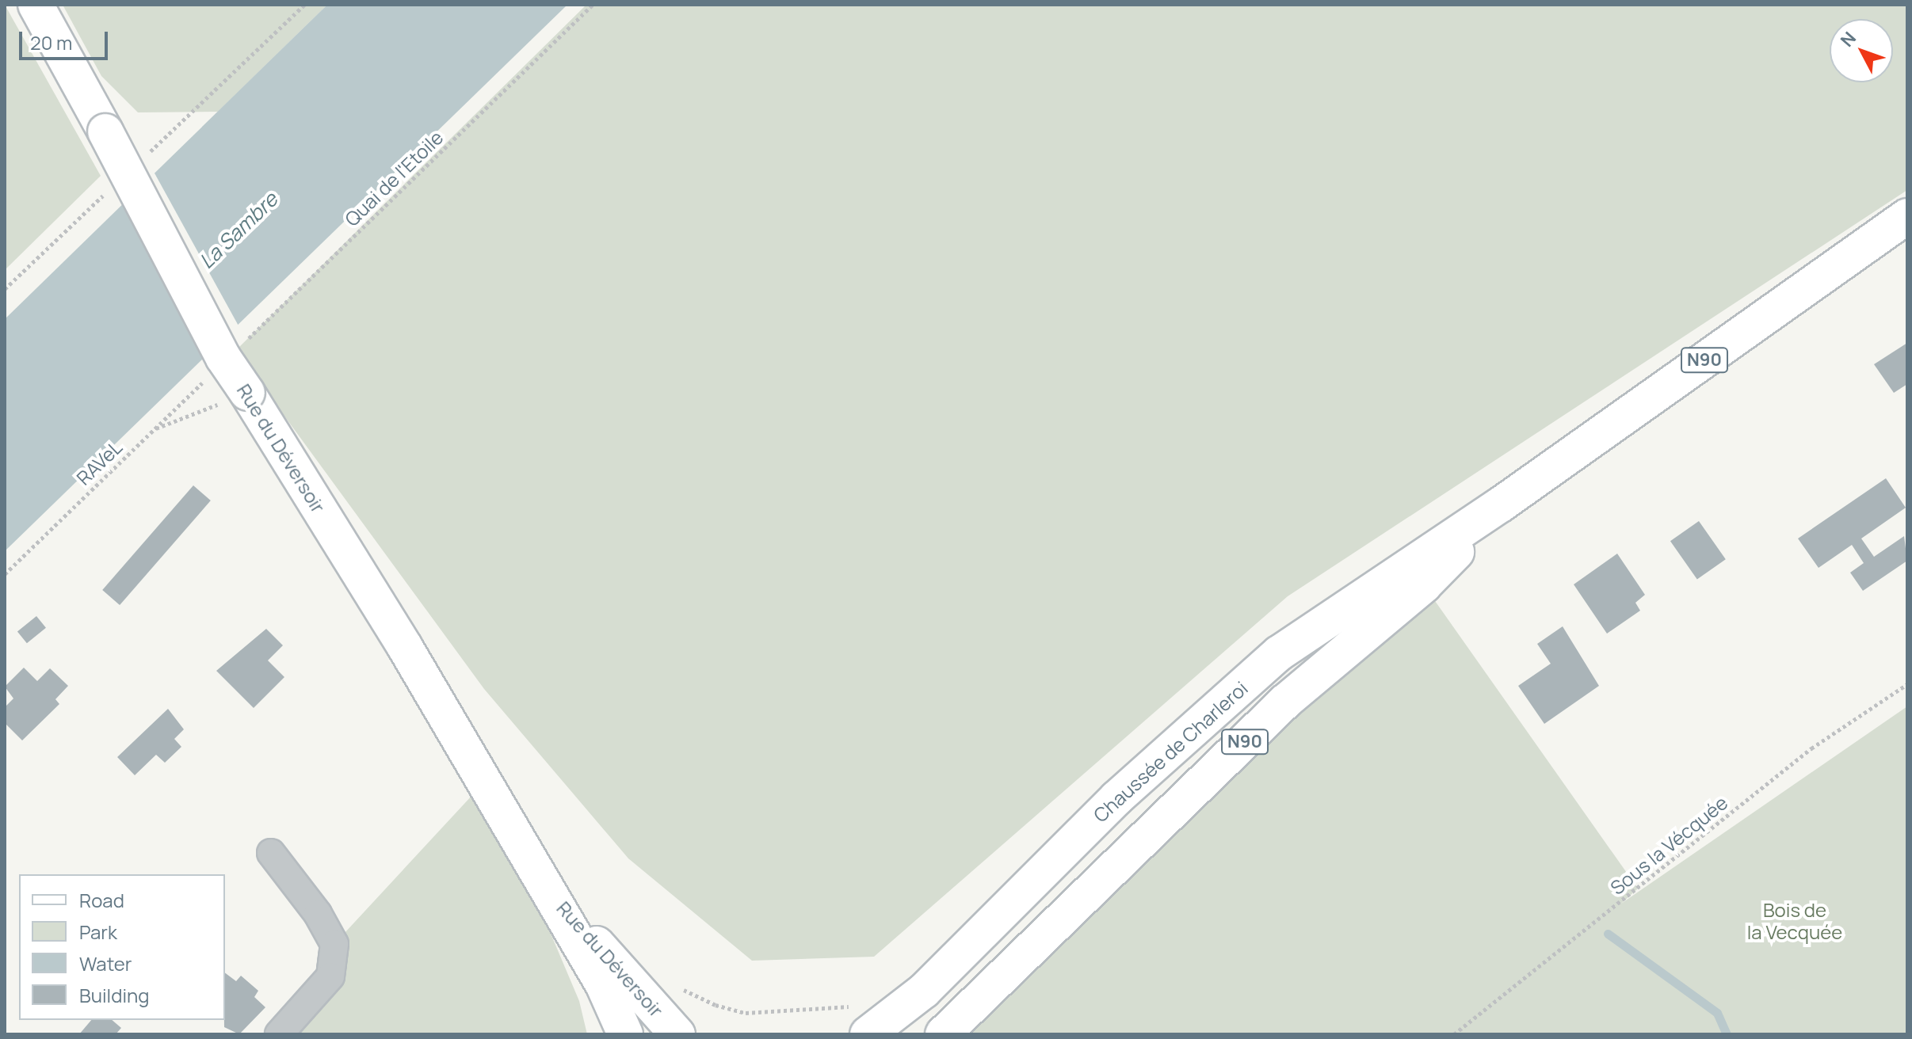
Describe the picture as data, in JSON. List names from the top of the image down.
{
  "streets": {
    "main road": ["N90", "Rue du Déversoir", "Chaussée de Charleroi"],
    "path": ["Quai de l'Etoile", "RAVeL", "Sous la Vécquée"]
  },
  "water": ["La Sambre"],
  "parks": ["Bois de la Vecquée"],
  "legend": [
    "Road",
    "Park",
    "Water",
    "Building"
  ],
  "scale_bar": "20 m",
  "north": "top left"
}
